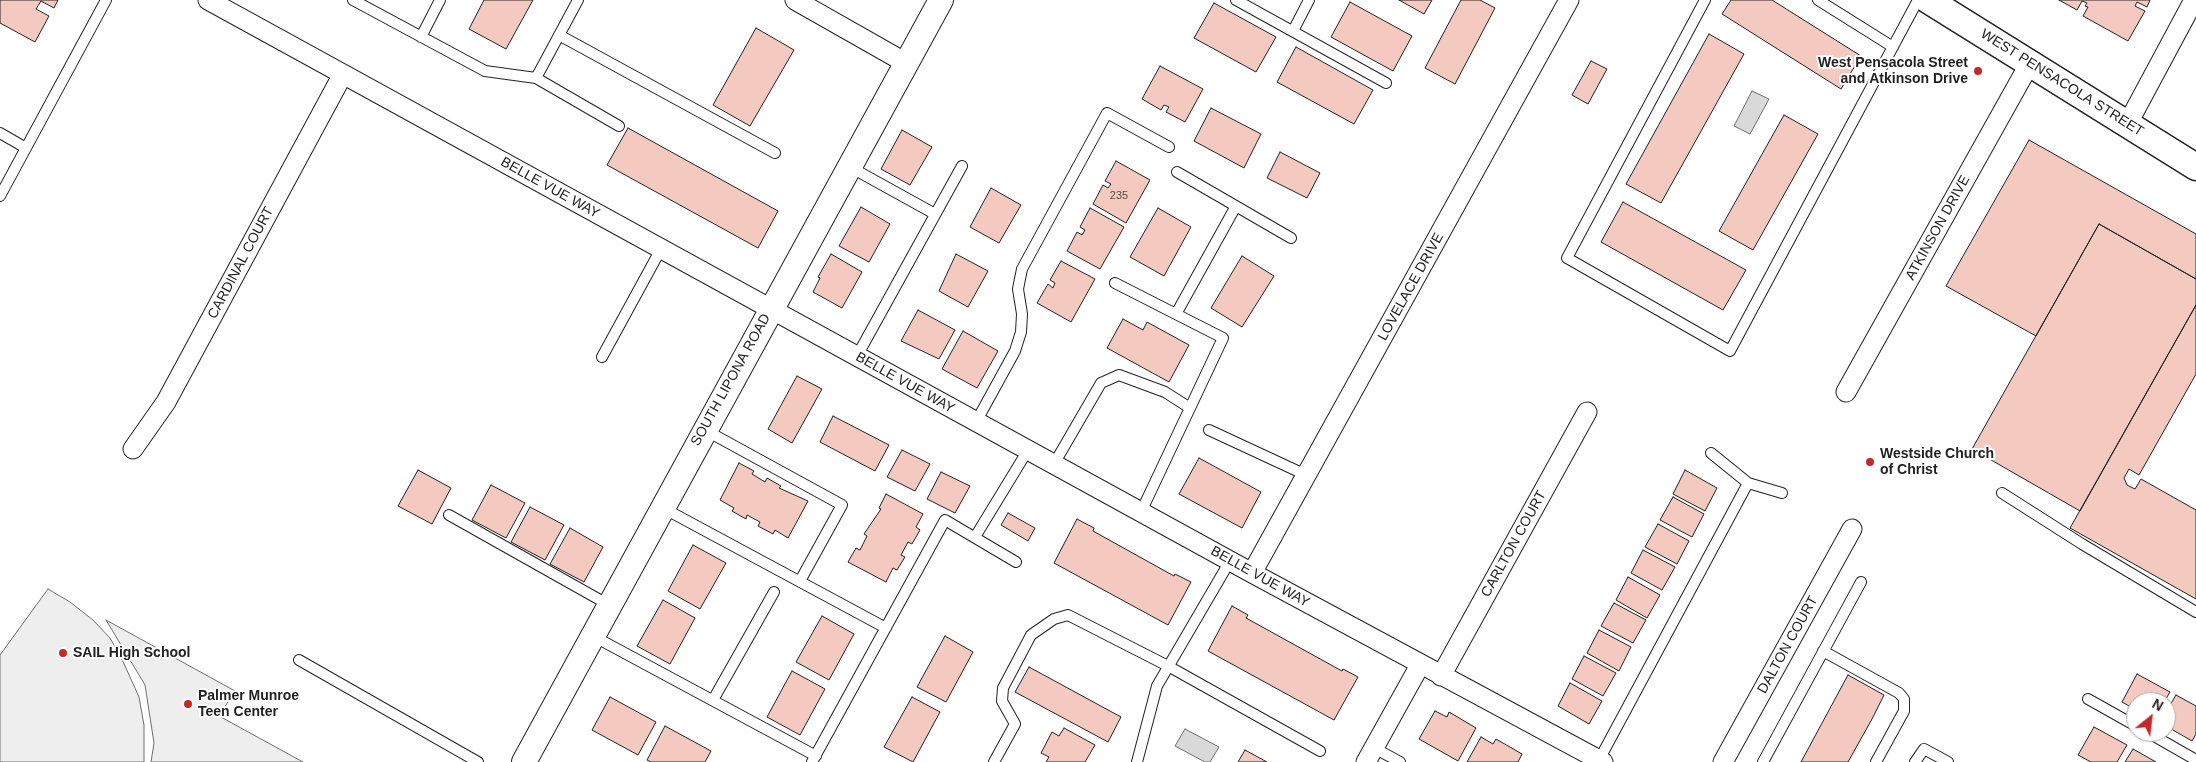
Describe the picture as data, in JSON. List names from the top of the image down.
{
  "streets": {
    "main road": ["WEST PENSACOLA STREET"],
    "street": [
      "BELLE VUE WAY",
      "ATKINSON DRIVE",
      "CARDINAL COURT",
      "LOVELACE DRIVE",
      "SOUTH LIPONA ROAD",
      "CARLTON COURT",
      "DALTON COURT"
    ]
  },
  "crossings": [
    ["WEST PENSACOLA STREET", "ATKINSON DRIVE"],
    ["BELLE VUE WAY", "CARDINAL COURT"],
    ["BELLE VUE WAY", "LOVELACE DRIVE"],
    ["BELLE VUE WAY", "SOUTH LIPONA ROAD"],
    ["BELLE VUE WAY", "CARLTON COURT"]
  ],
  "places": [
    "West Pensacola Street and Atkinson Drive",
    "Westside Church of Christ",
    "SAIL High School",
    "Palmer Munroe Teen Center"
  ],
  "house_numbers": ["235"],
  "north": "top right"
}
